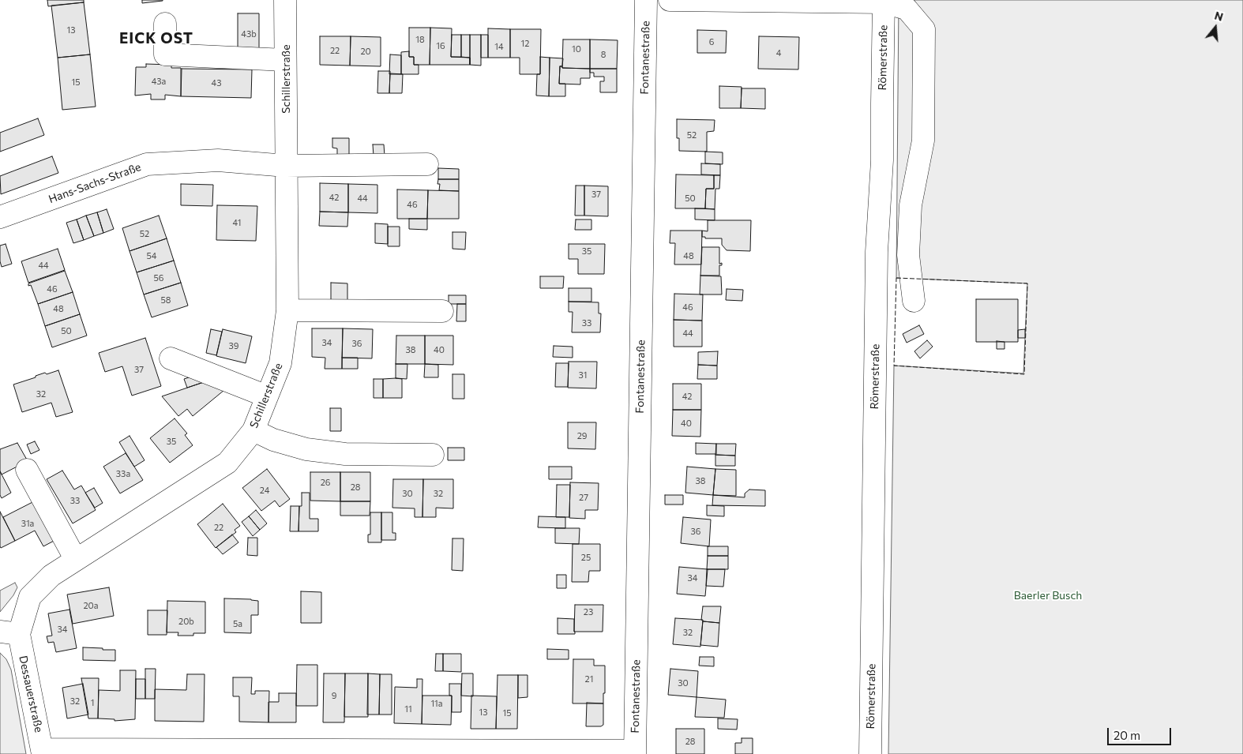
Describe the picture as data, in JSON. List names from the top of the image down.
{
  "streets": {
    "street": [
      "Fontanestraße",
      "Römerstraße",
      "Schillerstraße",
      "Hans-Sachs-Straße",
      "Dessauerstraße"
    ]
  },
  "crossings": [
    ["Schillerstraße", "Hans-Sachs-Straße"],
    ["Schillerstraße", "Dessauerstraße"]
  ],
  "districts": ["EICK OST"],
  "parks": ["Baerler Busch"],
  "house_numbers": [
    "13",
    "43b",
    "18",
    "6",
    "12",
    "16",
    "14",
    "10",
    "22",
    "20",
    "4",
    "8",
    "43a",
    "15",
    "43",
    "52",
    "37",
    "42",
    "44",
    "50",
    "46",
    "41",
    "52",
    "35",
    "54",
    "48",
    "44",
    "56",
    "46",
    "58",
    "46",
    "48",
    "33",
    "50",
    "44",
    "34",
    "36",
    "39",
    "38",
    "40",
    "37",
    "31",
    "32",
    "42",
    "40",
    "29",
    "35",
    "33a",
    "38",
    "26",
    "28",
    "24",
    "30",
    "32",
    "27",
    "33",
    "31a",
    "22",
    "36",
    "25",
    "34",
    "20a",
    "23",
    "20b",
    "5a",
    "34",
    "32",
    "21",
    "30",
    "9",
    "32",
    "1",
    "11a",
    "11",
    "13",
    "15",
    "28"
  ],
  "scale_bar": "20 m",
  "north": "top"
}
